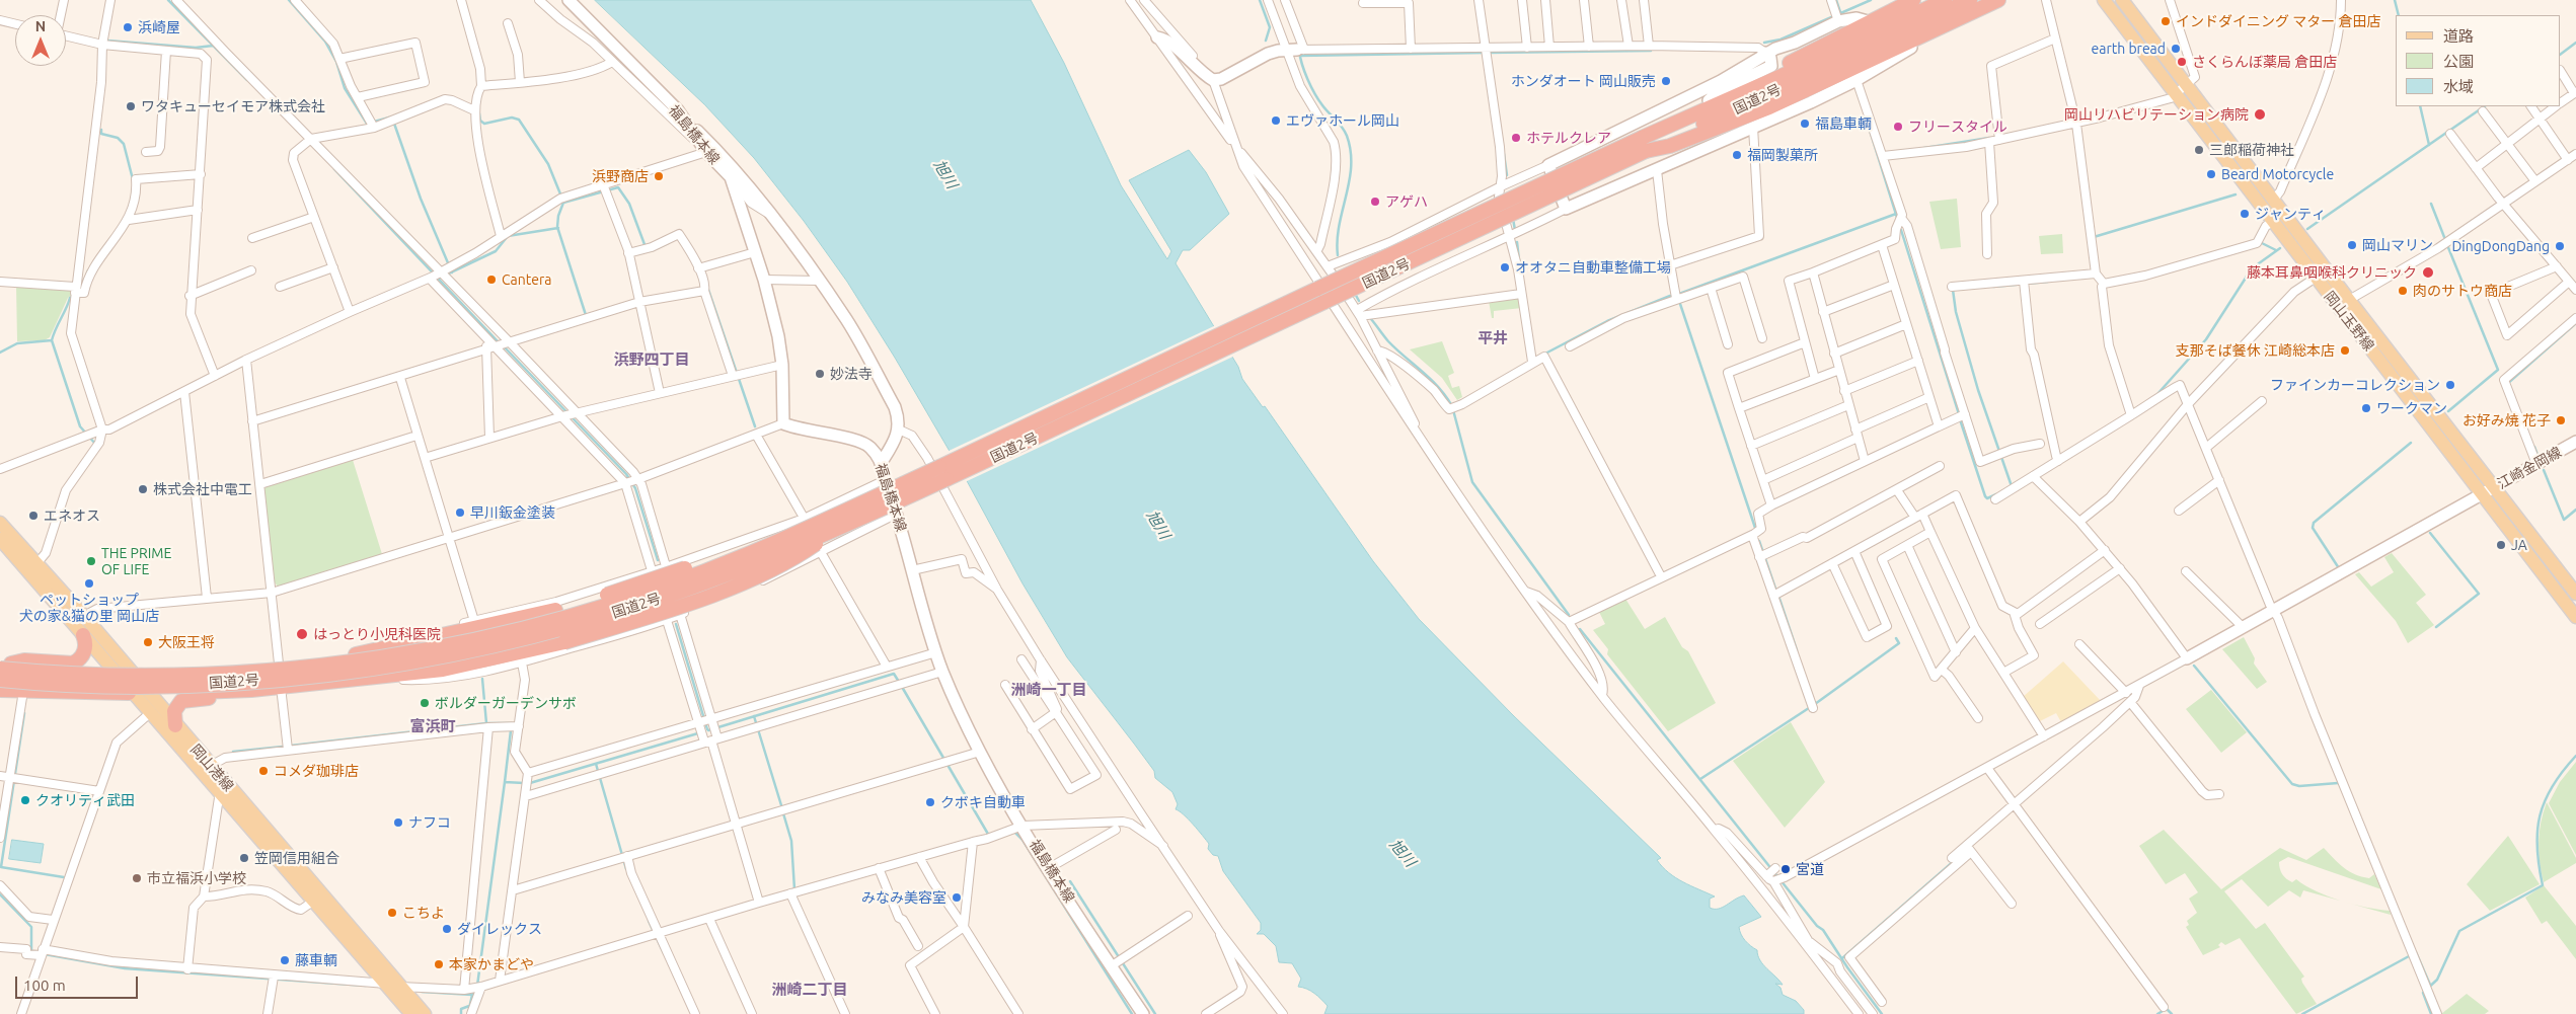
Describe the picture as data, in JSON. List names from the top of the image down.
{
  "streets": {
    "highway": ["国道2号"],
    "main road": ["岡山玉野線", "岡山港線"],
    "street": ["福島橋本線", "江崎金岡線"]
  },
  "crossings": [
    ["岡山玉野線", "江崎金岡線"]
  ],
  "districts": [
    "平井",
    "浜野四丁目",
    "洲崎一丁目",
    "富浜町",
    "洲崎二丁目"
  ],
  "water": ["旭川"],
  "places": [
    "インドダイニング マター 倉田店",
    "浜崎屋",
    "earth bread",
    "さくらんぼ薬局 倉田店",
    "ホンダオート 岡山販売",
    "ワタキューセイモア株式会社",
    "岡山リハビリテーション病院",
    "エヴァホール岡山",
    "福島車輌",
    "フリースタイル",
    "ホテルクレア",
    "三郎稲荷神社",
    "福岡製菓所",
    "Beard Motorcycle",
    "浜野商店",
    "アゲハ",
    "ジャンティ",
    "岡山マリン",
    "DingDongDang",
    "オオタニ自動車整備工場",
    "藤本耳鼻咽喉科クリニック",
    "Cantera",
    "肉のサトウ商店",
    "支那そば餐休 江崎総本店",
    "妙法寺",
    "ファインカーコレクション",
    "ワークマン",
    "お好み焼 花子",
    "株式会社中電工",
    "早川鈑金塗装",
    "エネオス",
    "JA",
    "THE PRIME OF LIFE",
    "ペットショップ 犬の家&猫の里 岡山店",
    "はっとり小児科医院",
    "大阪王将",
    "ボルダーガーデンサボ",
    "コメダ珈琲店",
    "クオリティ武田",
    "クボキ自動車",
    "ナフコ",
    "笠岡信用組合",
    "宮道",
    "市立福浜小学校",
    "みなみ美容室",
    "こちよ",
    "ダイレックス",
    "藤車輌",
    "本家かまどや"
  ],
  "legend": ["道路", "公園", "水域"],
  "scale_bar": "100 m",
  "north": "top"
}
